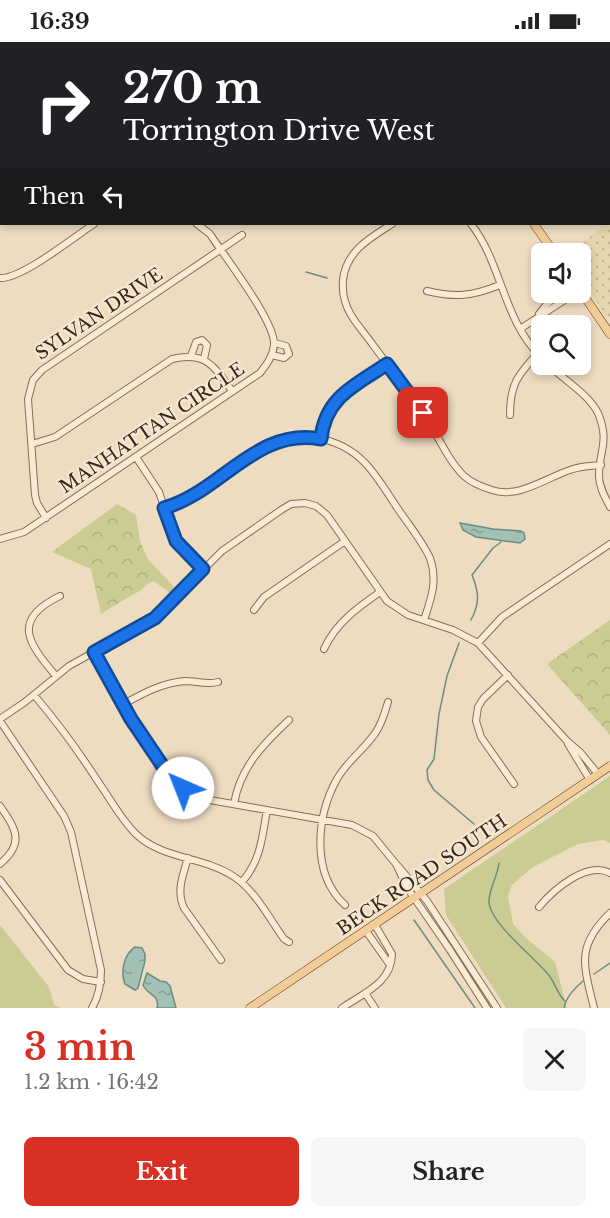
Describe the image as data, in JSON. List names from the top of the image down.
{
  "streets": {
    "main road": ["BECK ROAD SOUTH"],
    "street": ["SYLVAN DRIVE", "MANHATTAN CIRCLE"]
  },
  "crossings": [
    ["SYLVAN DRIVE", "MANHATTAN CIRCLE"]
  ],
  "page": {
    "status": "16:39",
    "turn": ["270 m", "Torrington Drive West"],
    "then": "Then",
    "heading": ["3 min", "1.2 km · 16:42"],
    "buttons": ["Exit", "Share"]
  }
}
